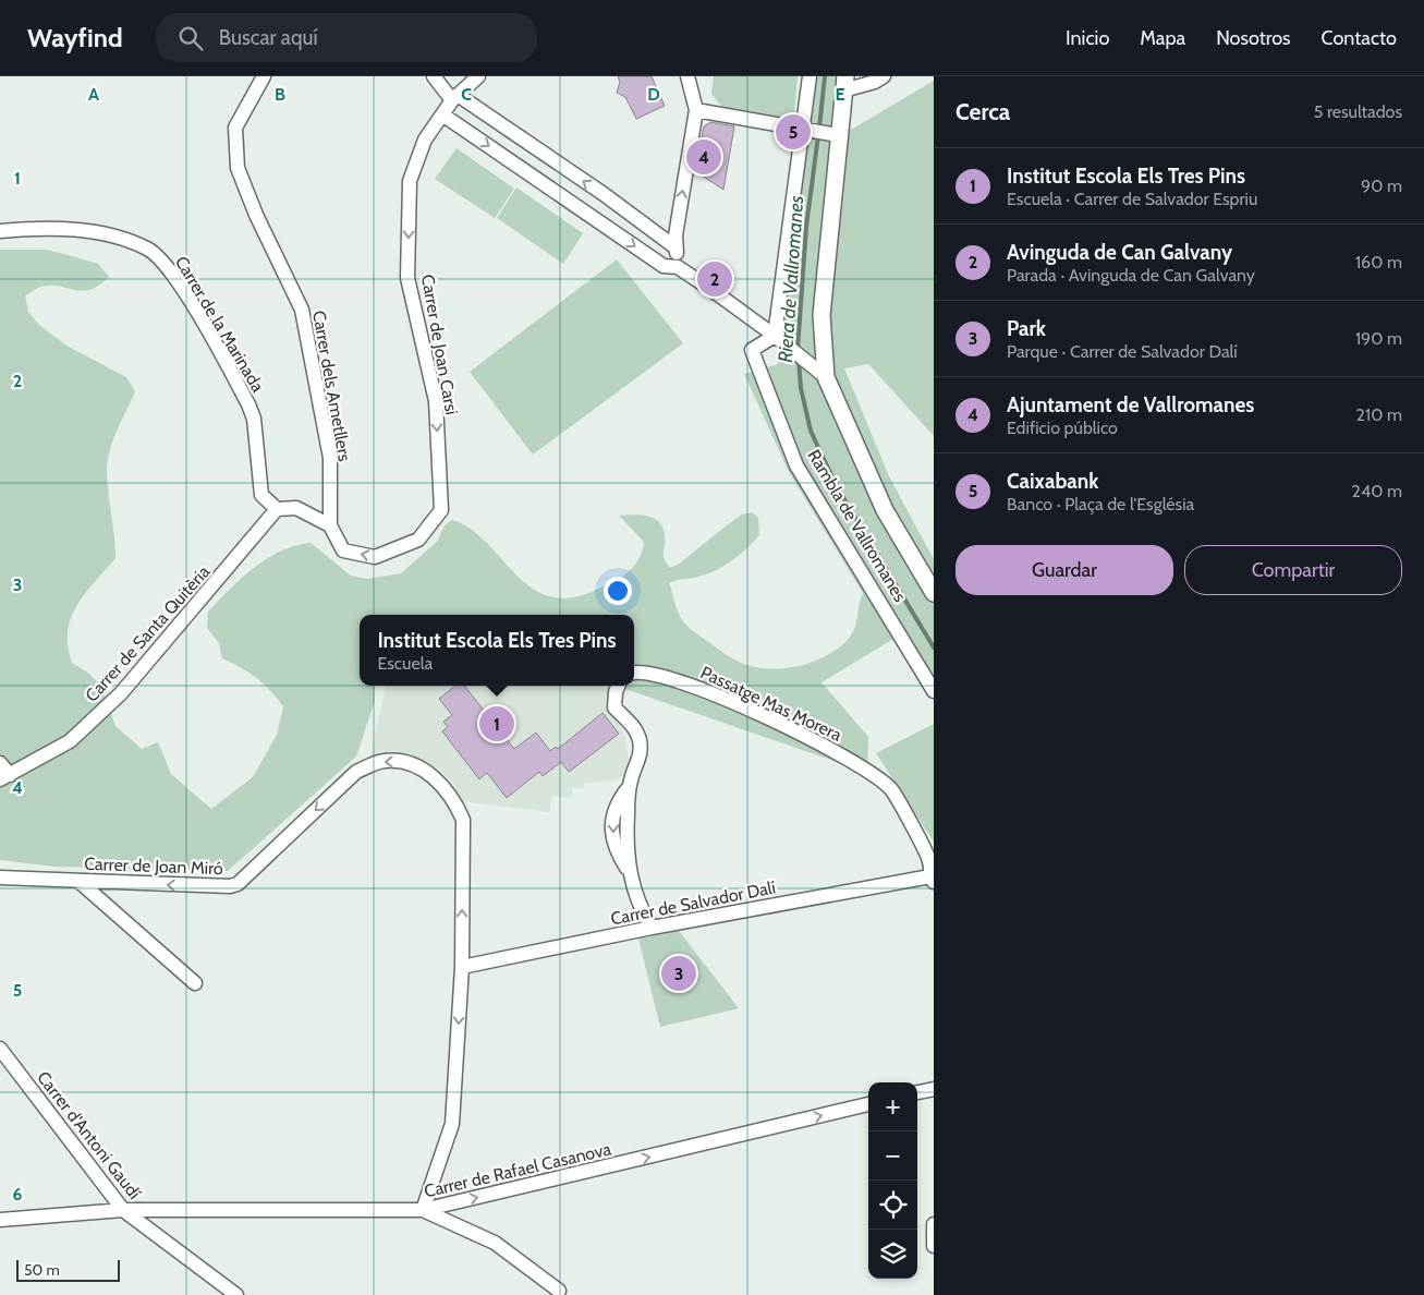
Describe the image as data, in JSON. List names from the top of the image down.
{
  "streets": {
    "street": [
      "Carrer de la Marinada",
      "Carrer de Joan Carsi",
      "Carrer dels Ametllers",
      "Rambla de Vallromanes",
      "Carrer de Santa Quitèria",
      "Passatge Mas Morera",
      "Carrer de Joan Miró",
      "Carrer de Salvador Dalí",
      "Carrer d'Antoni Gaudí",
      "Carrer de Rafael Casanova"
    ]
  },
  "crossings": [
    ["Carrer de la Marinada", "Carrer de Santa Quitèria"],
    ["Carrer de Joan Carsi", "Carrer dels Ametllers"],
    ["Passatge Mas Morera", "Carrer de Salvador Dalí"],
    ["Carrer de Joan Miró", "Carrer de Salvador Dalí"],
    ["Carrer d'Antoni Gaudí", "Carrer de Rafael Casanova"]
  ],
  "one_way": ["Carrer de Rafael Casanova"],
  "water": ["Riera de Vallromanes"],
  "scale_bar": "50 m",
  "page": {
    "header": "Wayfind",
    "search": "Buscar aquí",
    "nav": [
      "Inicio",
      "Mapa",
      "Nosotros",
      "Contacto"
    ],
    "heading": ["Cerca", "5 resultados"],
    "pins": [
      "5",
      "4",
      "2",
      "1",
      "3"
    ],
    "list": [
      {
        "mark": "1",
        "name": "Institut Escola Els Tres Pins",
        "note": "Escuela · Carrer de Salvador Espriu",
        "value": "90 m"
      },
      {
        "mark": "2",
        "name": "Avinguda de Can Galvany",
        "note": "Parada · Avinguda de Can Galvany",
        "value": "160 m"
      },
      {
        "mark": "3",
        "name": "Park",
        "note": "Parque · Carrer de Salvador Dalí",
        "value": "190 m"
      },
      {
        "mark": "4",
        "name": "Ajuntament de Vallromanes",
        "note": "Edificio público",
        "value": "210 m"
      },
      {
        "mark": "5",
        "name": "Caixabank",
        "note": "Banco · Plaça de l'Església",
        "value": "240 m"
      }
    ],
    "buttons": ["Guardar", "Compartir"],
    "popup": ["Institut Escola Els Tres Pins", "Escuela"],
    "map_buttons": ["+", "−"],
    "scale": "50 m"
  },
  "grid": {
    "columns": [
      "A",
      "B",
      "C",
      "D",
      "E"
    ],
    "rows": [
      "1",
      "2",
      "3",
      "4",
      "5",
      "6"
    ]
  }
}
